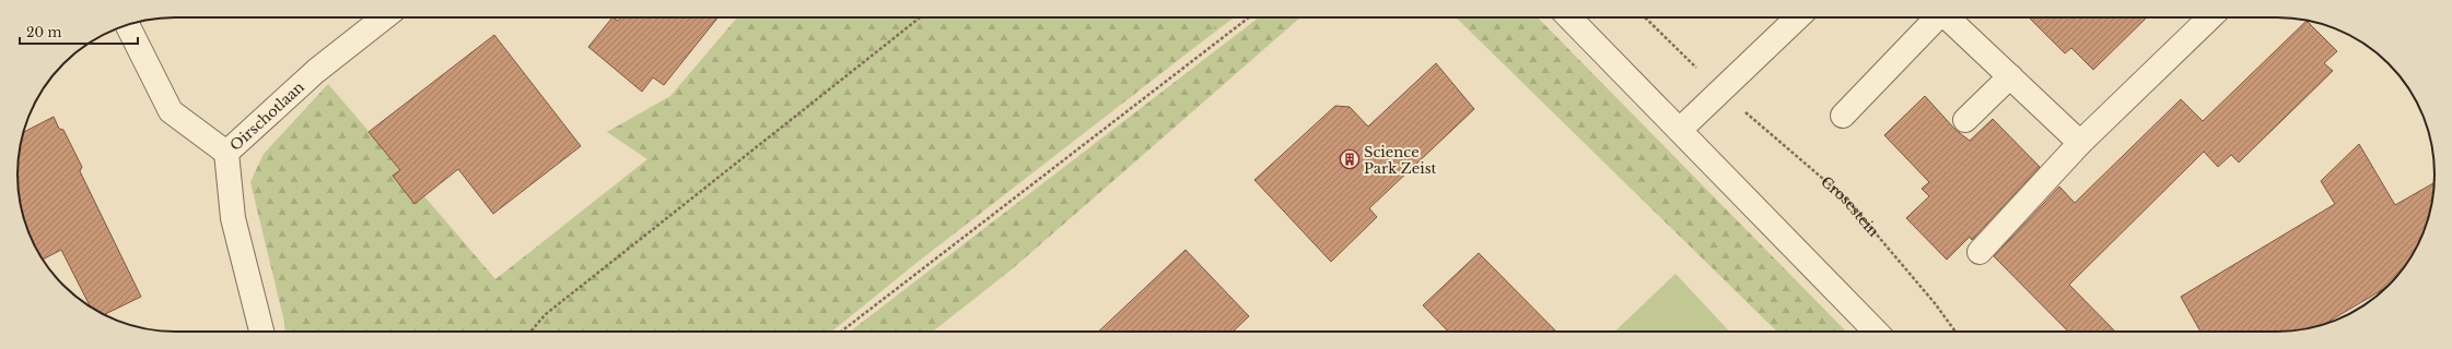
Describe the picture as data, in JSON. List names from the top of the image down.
{
  "streets": {
    "street": ["Oirschotlaan"],
    "path": ["Crosestein"]
  },
  "places": {
    "building": ["Science Park Zeist"]
  },
  "scale_bar": "20 m"
}
